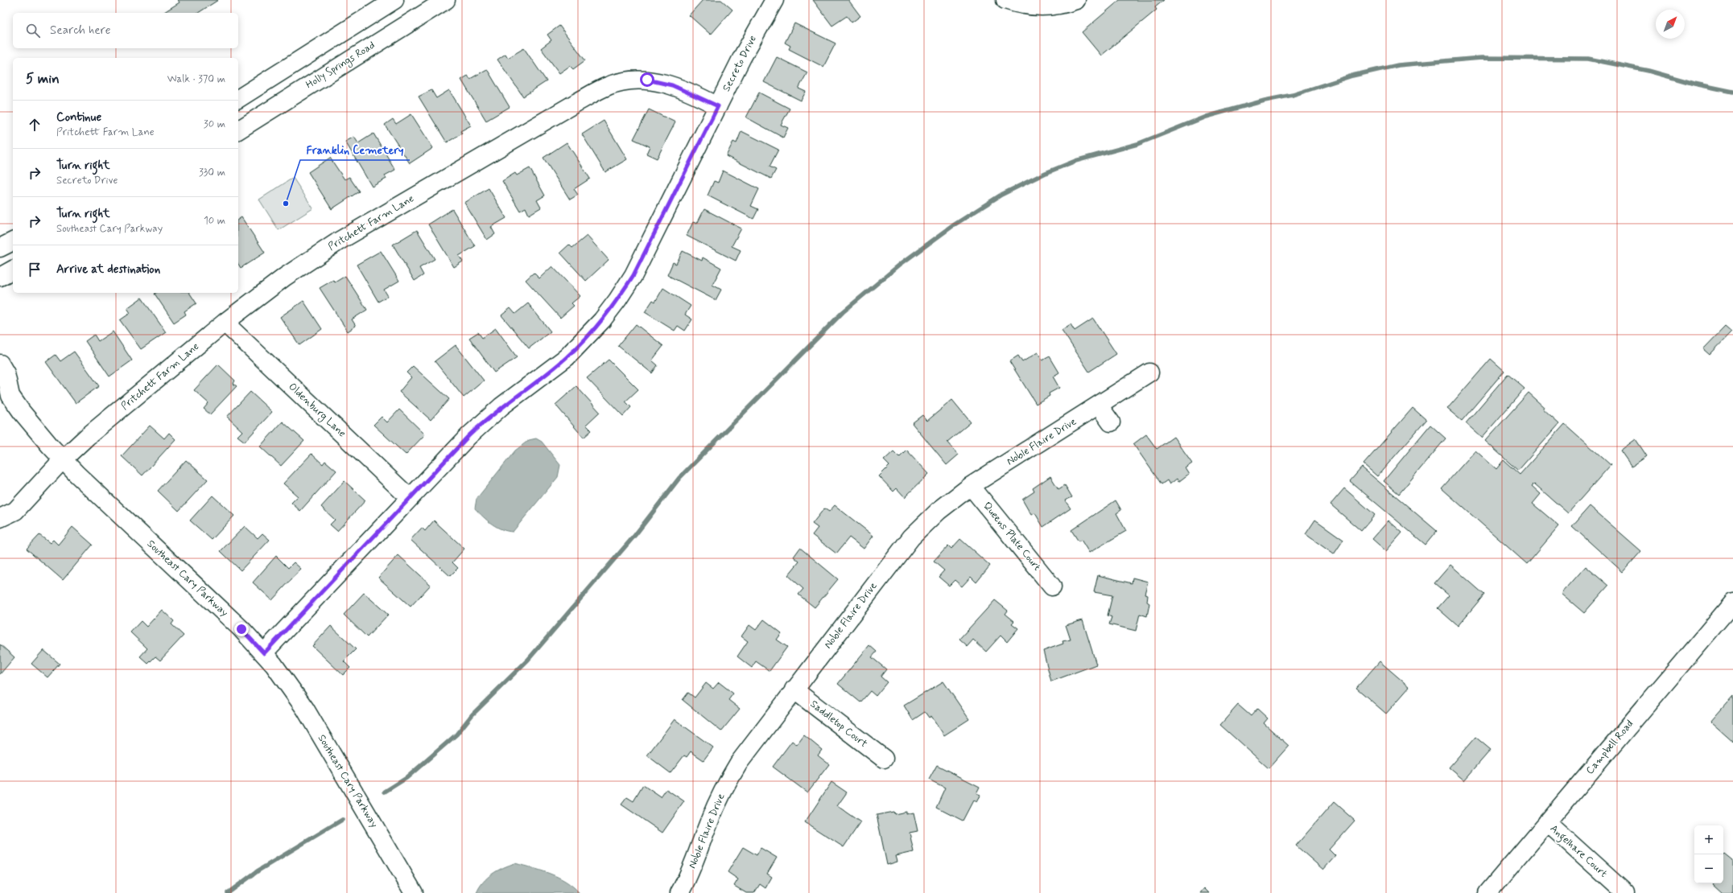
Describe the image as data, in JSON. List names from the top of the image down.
{
  "streets": {
    "street": [
      "Secreto Drive",
      "Holly Springs Road",
      "Pritchett Farm Lane",
      "Oldenburg Lane",
      "Noble Flaire Drive",
      "Queens Plate Court",
      "Southeast Cary Parkway",
      "Saddletop Court",
      "Campbell Road",
      "Angelhare Court"
    ]
  },
  "crossings": [
    ["Secreto Drive", "Pritchett Farm Lane"],
    ["Secreto Drive", "Oldenburg Lane"],
    ["Secreto Drive", "Southeast Cary Parkway"],
    ["Pritchett Farm Lane", "Oldenburg Lane"],
    ["Pritchett Farm Lane", "Southeast Cary Parkway"],
    ["Noble Flaire Drive", "Queens Plate Court"],
    ["Noble Flaire Drive", "Saddletop Court"],
    ["Campbell Road", "Angelhare Court"]
  ],
  "places": ["Franklin Cemetery"],
  "north": "top right",
  "page": {
    "search": "Search here",
    "heading": ["5 min", "Walk · 370 m"],
    "list": [
      ["Continue", "Pritchett Farm Lane", "30 m"],
      ["Turn right", "Secreto Drive", "330 m"],
      ["Turn right", "Southeast Cary Parkway", "10 m"],
      "Arrive at destination"
    ],
    "map_buttons": ["+", "−"]
  }
}
